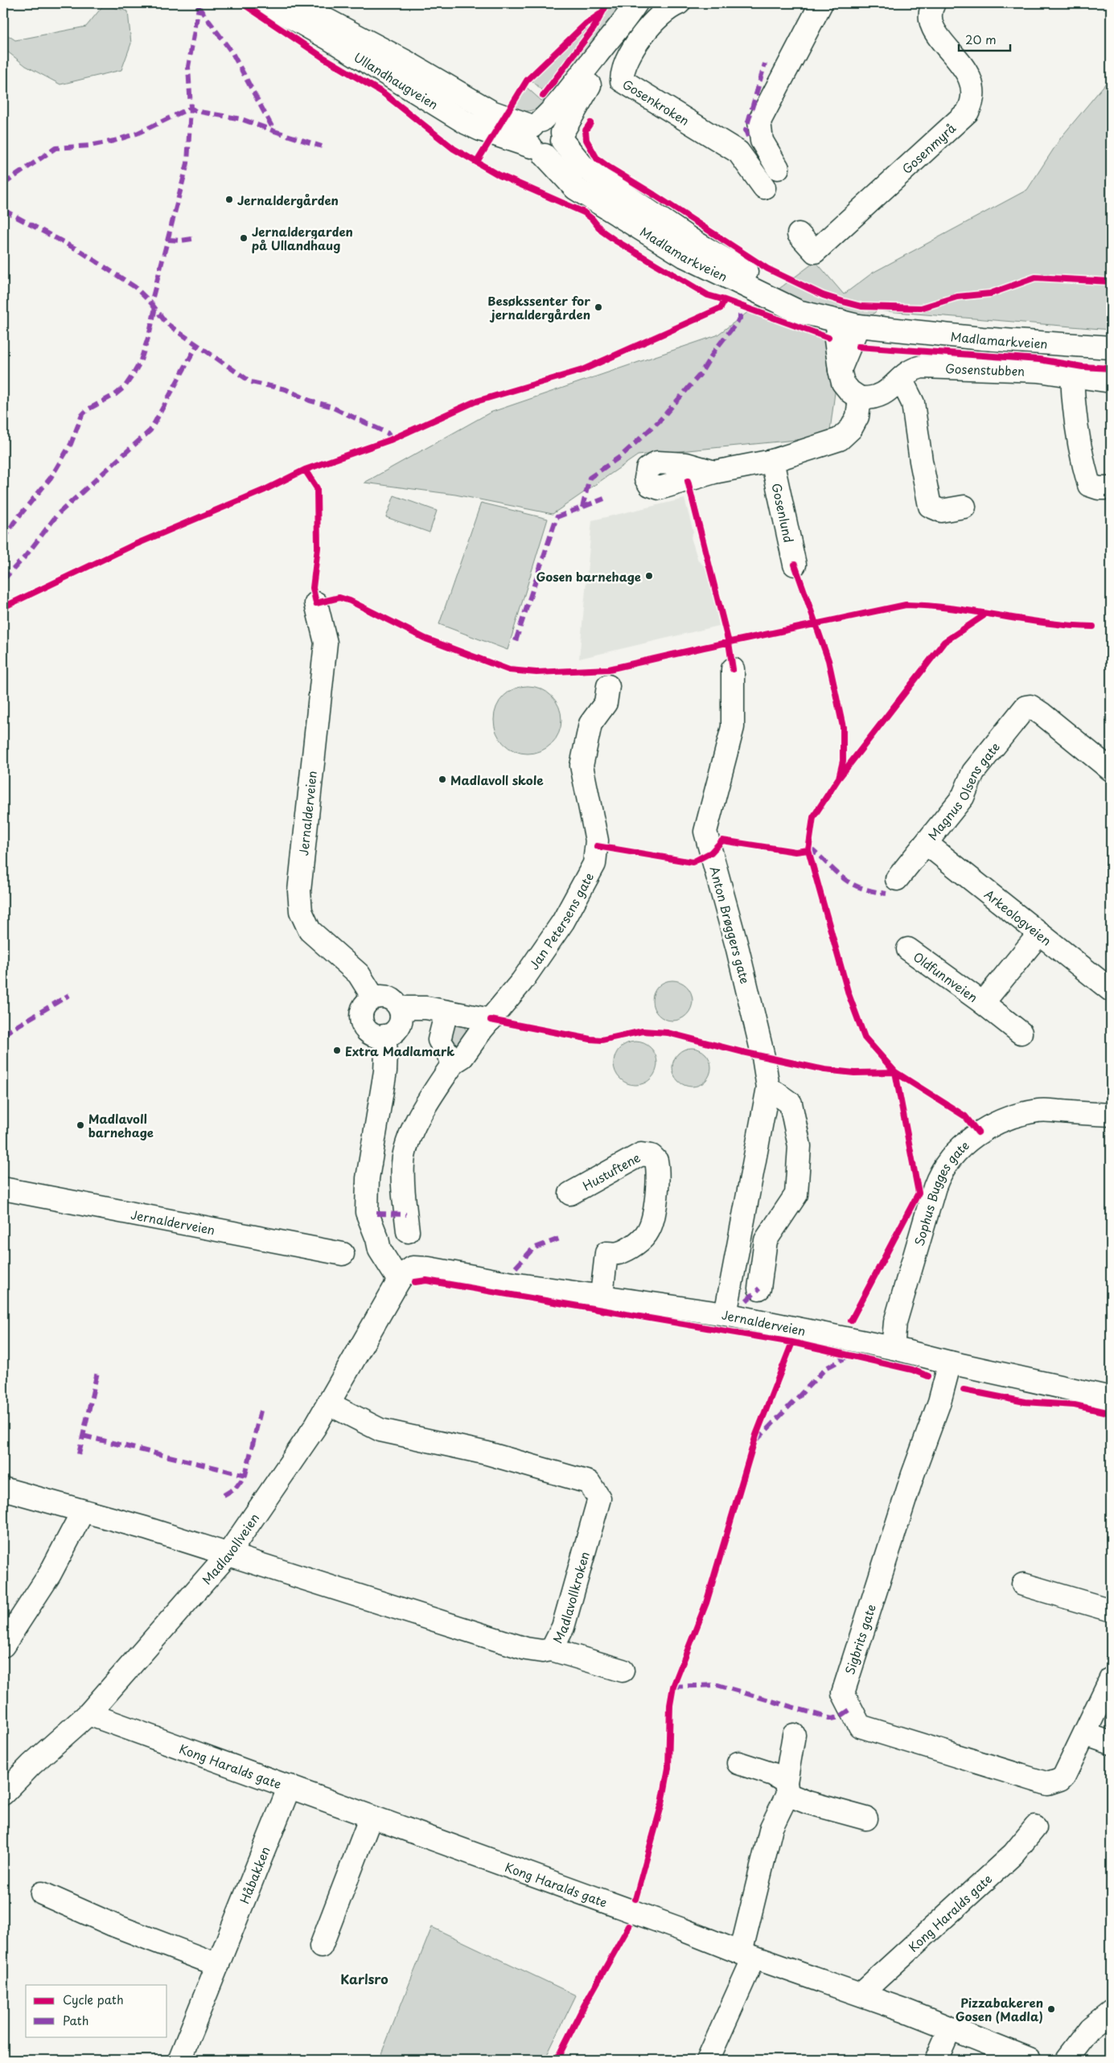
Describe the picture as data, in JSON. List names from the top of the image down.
{
  "streets": {
    "street": [
      "Ullandhaugveien",
      "Gosenkroken",
      "Gosenmyrå",
      "Madlamarkveien",
      "Gosenstubben",
      "Gosenlund",
      "Magnus Olsens gate",
      "Jernalderveien",
      "Arkeologveien",
      "Jan Petersens gate",
      "Anton Brøggers gate",
      "Oldfunnveien",
      "Hustuftene",
      "Sophus Bugges gate",
      "Madlavollveien",
      "Madlavollkroken",
      "Sigbrits gate",
      "Kong Haralds gate",
      "Håbakken"
    ]
  },
  "crossings": [
    ["Ullandhaugveien", "Madlamarkveien"],
    ["Magnus Olsens gate", "Arkeologveien"],
    ["Jernalderveien", "Anton Brøggers gate"],
    ["Jernalderveien", "Hustuftene"],
    ["Jernalderveien", "Sophus Bugges gate"],
    ["Jernalderveien", "Madlavollveien"],
    ["Jernalderveien", "Sigbrits gate"],
    ["Arkeologveien", "Oldfunnveien"],
    ["Madlavollveien", "Madlavollkroken"],
    ["Madlavollveien", "Kong Haralds gate"],
    ["Kong Haralds gate", "Håbakken"]
  ],
  "districts": ["Karlsro"],
  "places": [
    "Jernaldergården",
    "Jernaldergarden på Ullandhaug",
    "Besøkssenter for jernaldergården",
    "Gosen barnehage",
    "Madlavoll skole",
    "Extra Madlamark",
    "Madlavoll barnehage",
    "Pizzabakeren Gosen (Madla)"
  ],
  "legend": ["Cycle path", "Path"],
  "scale_bar": "20 m"
}
